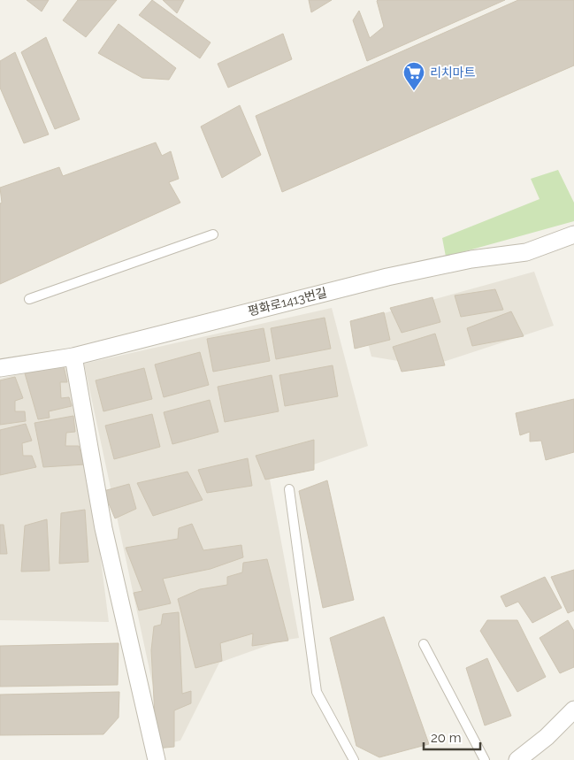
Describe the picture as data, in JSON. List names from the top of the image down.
{
  "streets": {
    "street": ["평화로1413번길"]
  },
  "places": {
    "supermarket": ["리치마트"]
  },
  "scale_bar": "20 m"
}
